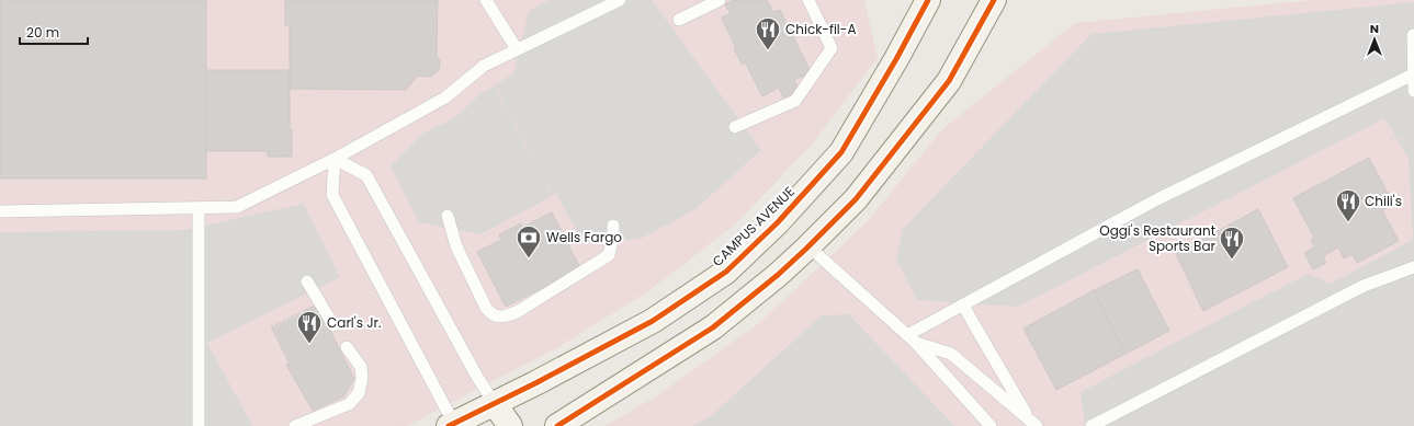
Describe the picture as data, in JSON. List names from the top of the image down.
{
  "streets": {
    "main road": ["CAMPUS AVENUE"]
  },
  "places": {
    "restaurant": [
      "Chick-fil-A",
      "Chili's",
      "Oggi's Restaurant Sports Bar",
      "Carl's Jr."
    ],
    "bank": ["Wells Fargo"]
  },
  "scale_bar": "20 m",
  "north": "top"
}
